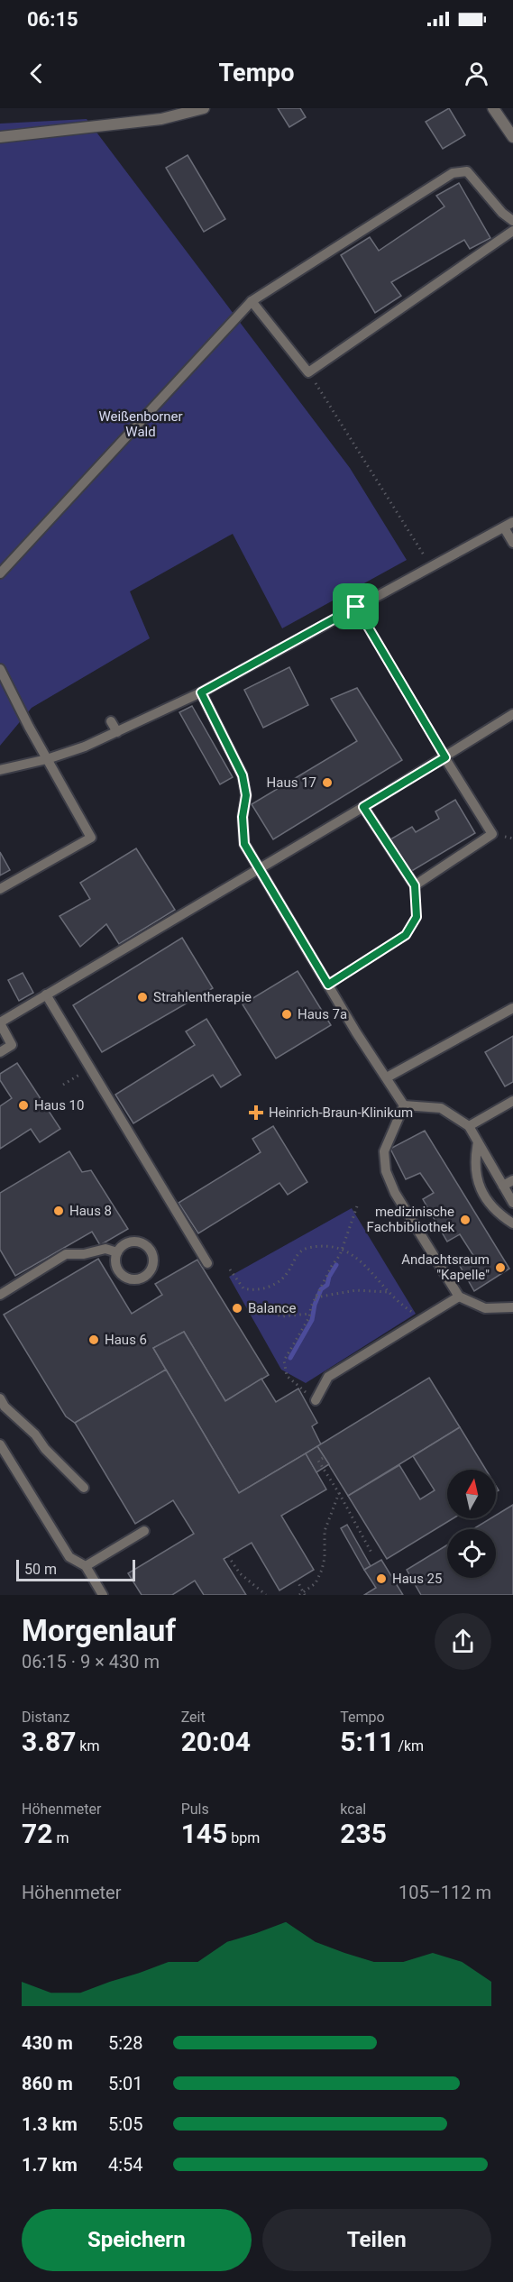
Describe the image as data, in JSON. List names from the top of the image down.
{
  "parks": ["Weißenborner Wald"],
  "places": {
    "other": [
      "Haus 17",
      "Strahlentherapie",
      "Haus 7a",
      "Haus 10",
      "Haus 8",
      "medizinische Fachbibliothek",
      "Andachtsraum \"Kapelle\"",
      "Balance",
      "Haus 6",
      "Haus 25"
    ],
    "health": ["Heinrich-Braun-Klinikum"]
  },
  "scale_bar": "50 m",
  "north": "top",
  "page": {
    "status": "06:15",
    "header": "Tempo",
    "scale": "50 m",
    "heading": ["Morgenlauf", "06:15 · 9 × 430 m"],
    "stats": [
      ["Distanz", "3.87 km"],
      ["Zeit", "20:04"],
      ["Tempo", "5:11 /km"],
      ["Höhenmeter", "72 m"],
      ["Puls", "145 bpm"],
      ["kcal", "235"]
    ],
    "chart": ["Höhenmeter", "105–112 m"],
    "list": [
      {
        "name": "430 m",
        "note": "5:28"
      },
      {
        "name": "860 m",
        "note": "5:01"
      },
      {
        "name": "1.3 km",
        "note": "5:05"
      },
      {
        "name": "1.7 km",
        "note": "4:54"
      }
    ],
    "buttons": ["Speichern", "Teilen"]
  }
}
